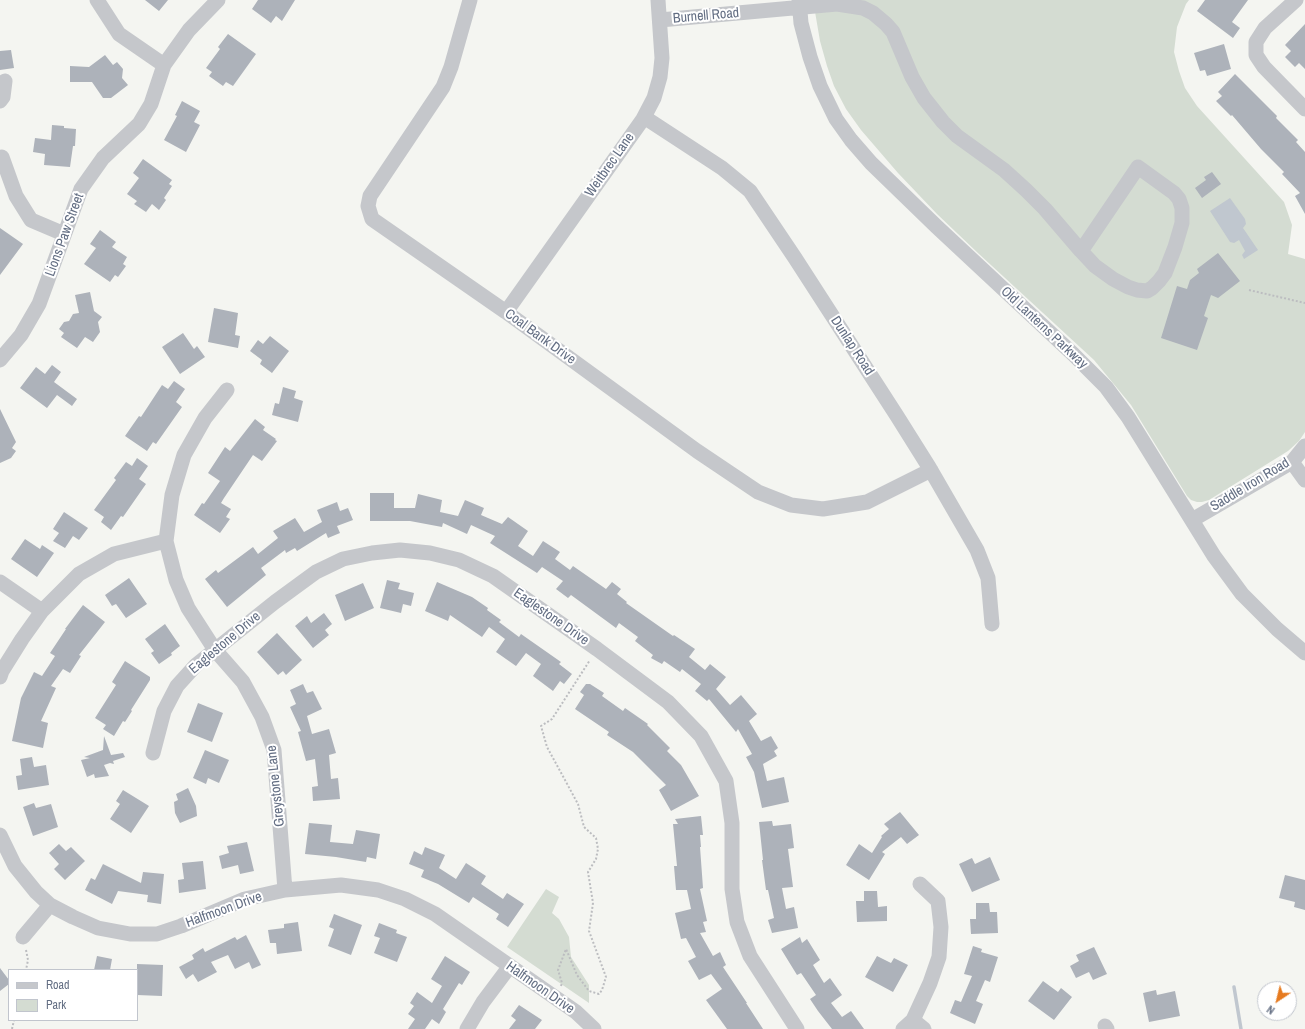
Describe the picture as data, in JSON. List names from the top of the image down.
{
  "streets": {
    "street": [
      "Burnell Road",
      "Weitbrec Lane",
      "Lions Paw Street",
      "Old Lanterns Parkway",
      "Coal Bank Drive",
      "Dunlap Road",
      "Saddle Iron Road",
      "Eaglestone Drive",
      "Greystone Lane",
      "Halfmoon Drive"
    ]
  },
  "crossings": [
    ["Burnell Road", "Weitbrec Lane"],
    ["Burnell Road", "Old Lanterns Parkway"],
    ["Weitbrec Lane", "Coal Bank Drive"],
    ["Weitbrec Lane", "Dunlap Road"],
    ["Old Lanterns Parkway", "Saddle Iron Road"],
    ["Coal Bank Drive", "Dunlap Road"],
    ["Eaglestone Drive", "Greystone Lane"],
    ["Greystone Lane", "Halfmoon Drive"]
  ],
  "legend": ["Road", "Park"],
  "north": "bottom left"
}
